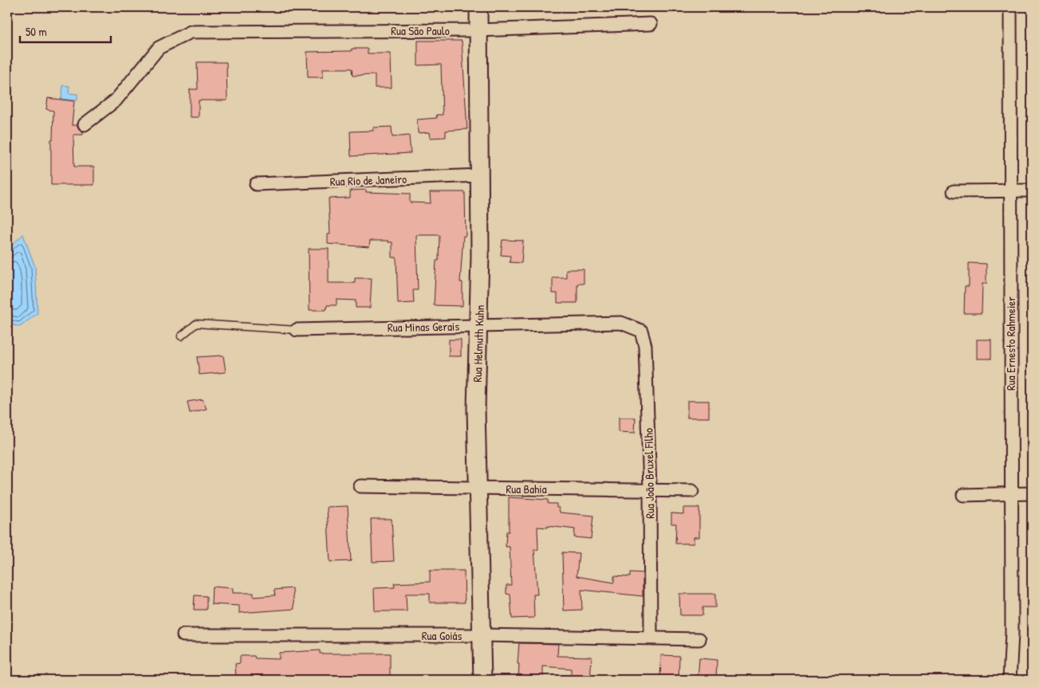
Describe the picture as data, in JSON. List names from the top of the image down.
{
  "streets": {
    "main road": ["Rua Helmuth Kuhn"],
    "street": [
      "Rua São Paulo",
      "Rua Rio de Janeiro",
      "Rua Minas Gerais",
      "Rua Ernesto Rahmeier",
      "Rua João Bruxel Filho",
      "Rua Bahia",
      "Rua Goiás"
    ]
  },
  "crossings": [
    ["Rua São Paulo", "Rua Helmuth Kuhn"],
    ["Rua Rio de Janeiro", "Rua Helmuth Kuhn"],
    ["Rua Minas Gerais", "Rua Helmuth Kuhn"],
    ["Rua Minas Gerais", "Rua João Bruxel Filho"],
    ["Rua Helmuth Kuhn", "Rua Bahia"],
    ["Rua Helmuth Kuhn", "Rua Goiás"],
    ["Rua João Bruxel Filho", "Rua Bahia"],
    ["Rua João Bruxel Filho", "Rua Goiás"]
  ],
  "scale_bar": "50 m"
}
